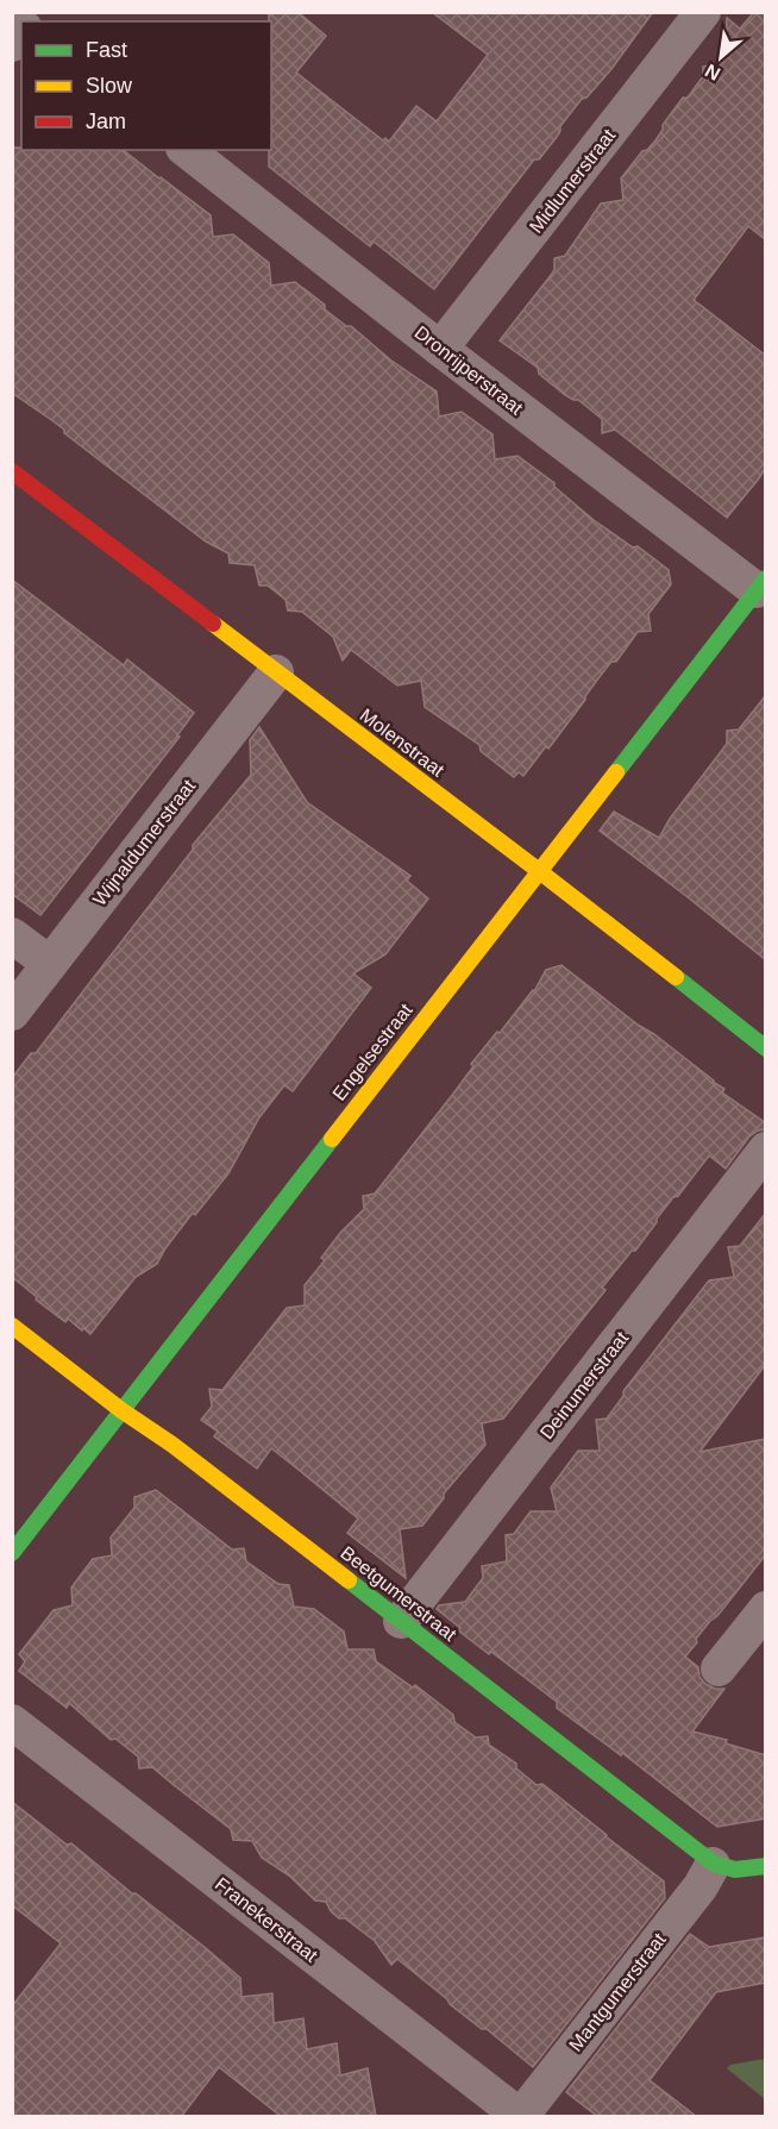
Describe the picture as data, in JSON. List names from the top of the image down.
{
  "streets": {
    "street": [
      "Midlumerstraat",
      "Dronrijperstraat",
      "Molenstraat",
      "Wijnaldumerstraat",
      "Engelsestraat",
      "Deinumerstraat",
      "Beetgumerstraat",
      "Franekerstraat",
      "Mantgumerstraat"
    ]
  },
  "crossings": [
    ["Midlumerstraat", "Dronrijperstraat"],
    ["Dronrijperstraat", "Engelsestraat"],
    ["Molenstraat", "Wijnaldumerstraat"],
    ["Molenstraat", "Engelsestraat"],
    ["Engelsestraat", "Beetgumerstraat"],
    ["Deinumerstraat", "Beetgumerstraat"],
    ["Beetgumerstraat", "Mantgumerstraat"],
    ["Franekerstraat", "Mantgumerstraat"]
  ],
  "legend": ["Fast", "Slow", "Jam"],
  "north": "bottom left"
}
